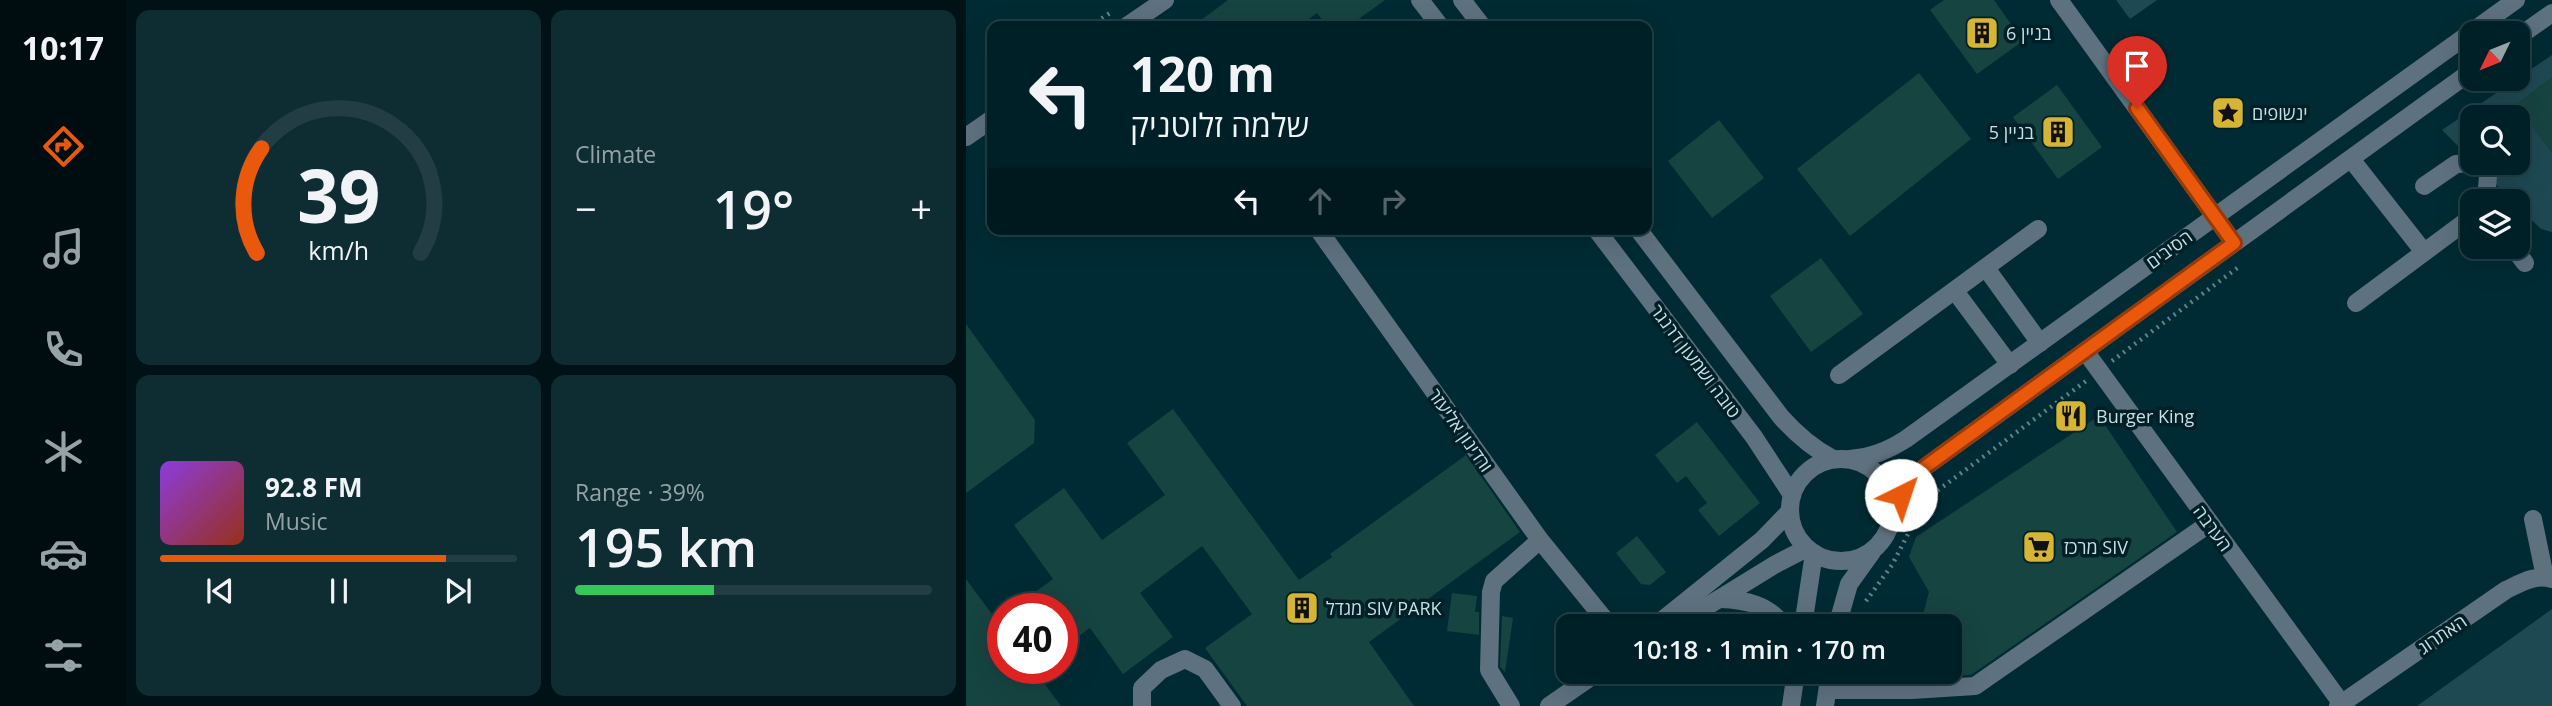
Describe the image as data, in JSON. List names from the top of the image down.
{
  "streets": {
    "street": [
      "הסיבים",
      "טובה ושמעון דרנגר",
      "ורדינון אליעזר",
      "הערבה",
      "האתרוג"
    ]
  },
  "crossings": [
    ["הסיבים", "טובה ושמעון דרנגר"],
    ["הסיבים", "הערבה"],
    ["הערבה", "האתרוג"]
  ],
  "places": {
    "building": ["בניין 6", "בניין 5", "מגדל SIV PARK"],
    "place": ["ינשופים"],
    "restaurant": ["Burger King"],
    "supermarket": ["מרכז SIV"]
  },
  "north": "bottom left",
  "page": {
    "tabs": "10:17",
    "tile": [
      "Climate",
      ["Range · 39%", "195 km"]
    ],
    "turn": ["120 m", "שלמה זלוטניק"],
    "heat": ["−", "19°", "+"],
    "song": ["92.8 FM", "Music"],
    "limit": "40",
    "trip": "10:18 · 1 min · 170 m",
    "gauge": ["39", "km/h"]
  }
}
